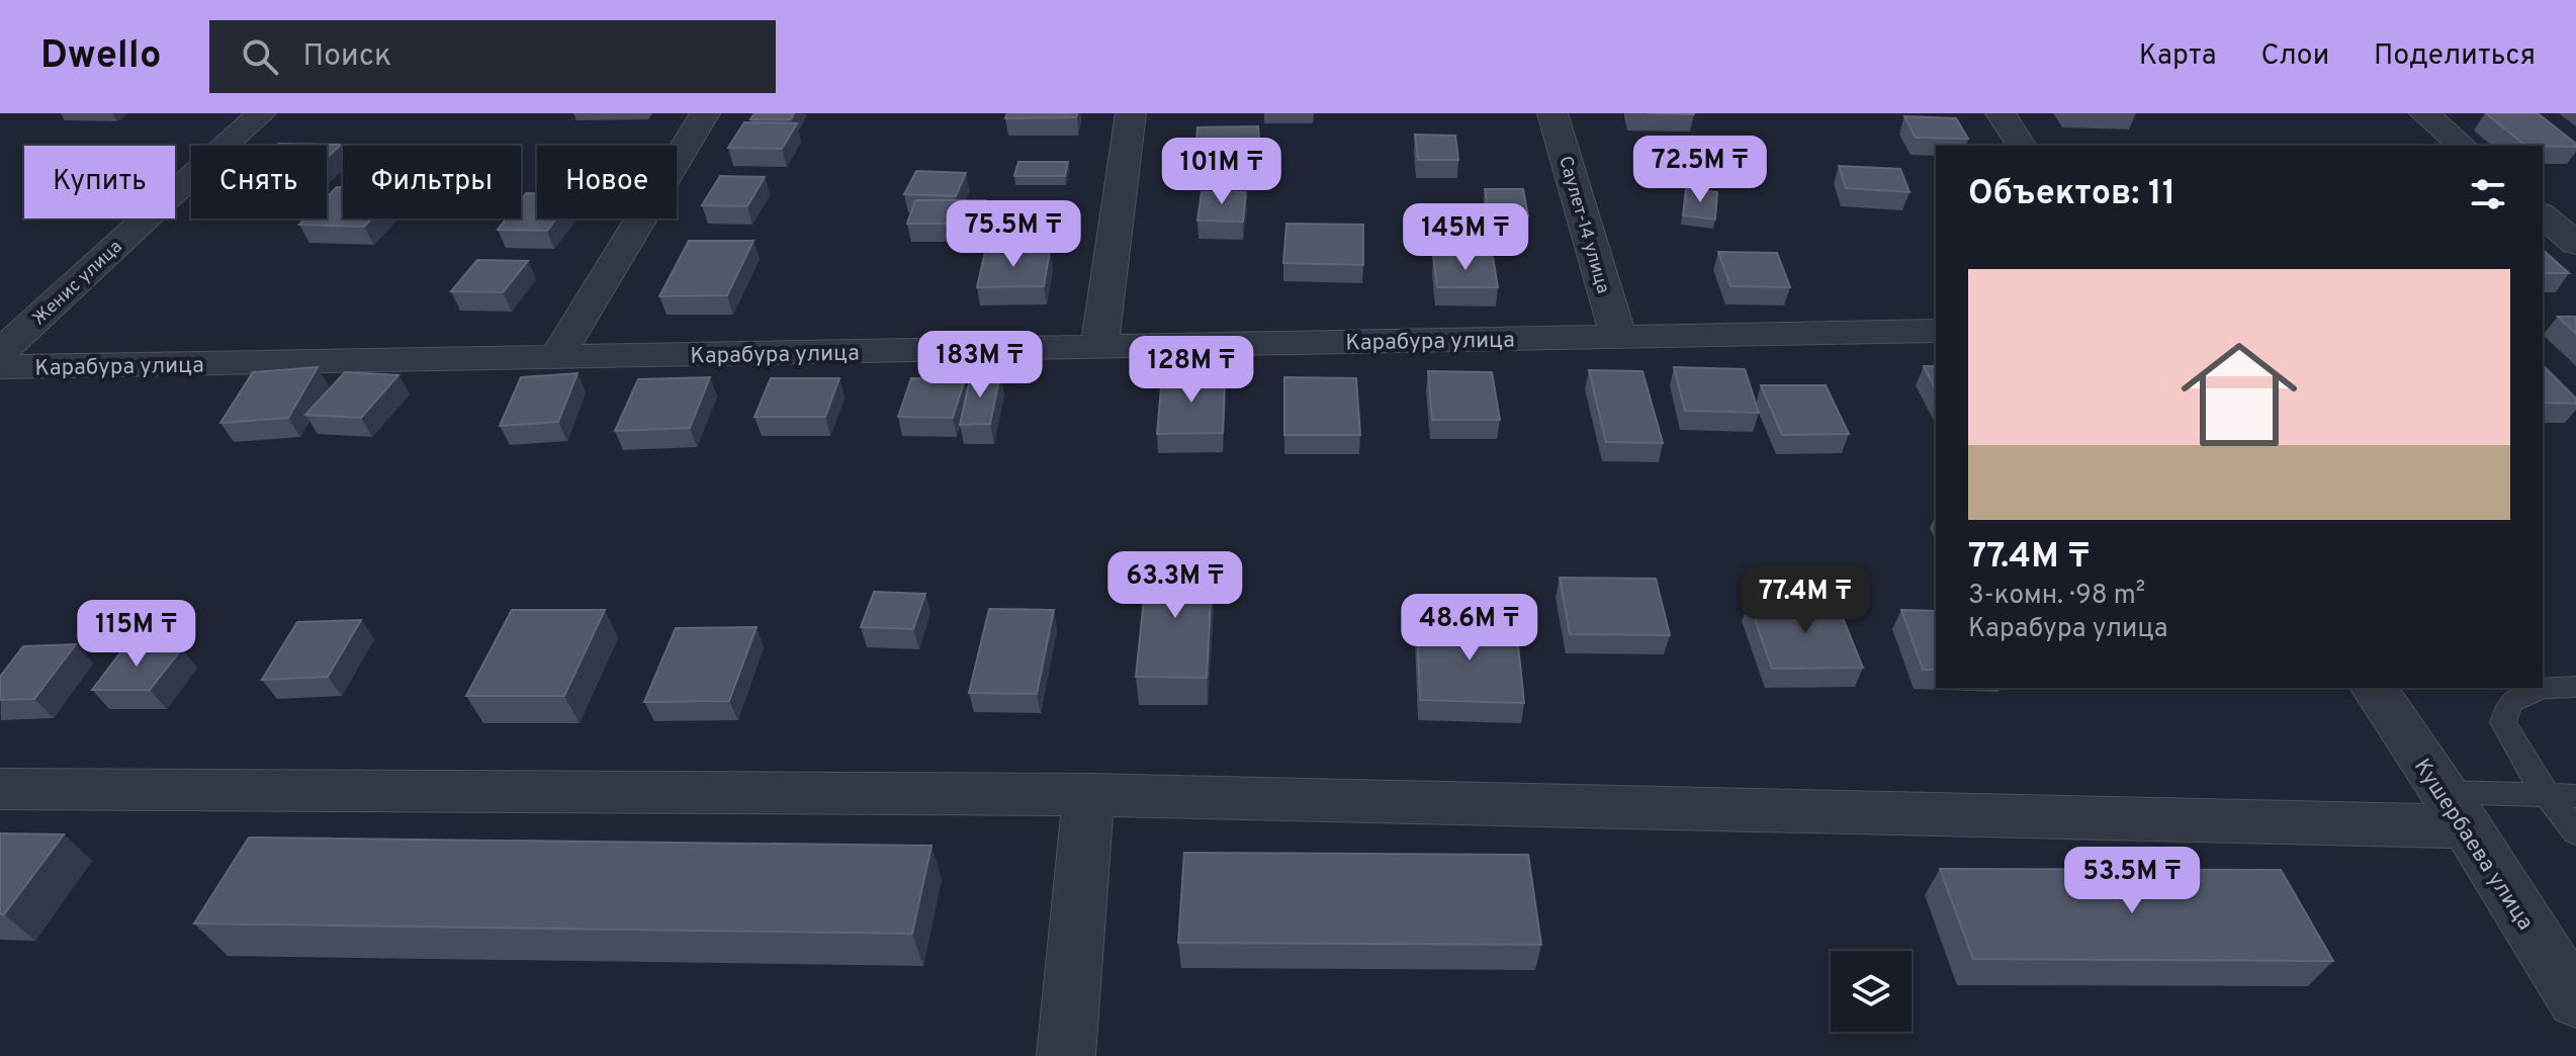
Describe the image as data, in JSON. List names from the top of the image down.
{
  "streets": {
    "street": [
      "Саулет-14 улица",
      "Женис улица",
      "Карабура улица",
      "Кушербаева улица"
    ]
  },
  "crossings": [
    ["Саулет-14 улица", "Карабура улица"]
  ],
  "page": {
    "header": "Dwello",
    "search": "Поиск",
    "nav": ["Карта", "Слои", "Поделиться"],
    "price": [
      "72.5M ₸",
      "101M ₸",
      "75.5M ₸",
      "145M ₸",
      "183M ₸",
      "128M ₸",
      "63.3M ₸",
      "77.4M ₸",
      "48.6M ₸",
      "115M ₸",
      "53.5M ₸"
    ],
    "chip": [
      "Купить",
      "Снять",
      "Фильтры",
      "Новое"
    ],
    "heading": "Объектов: 11",
    "list": [
      {
        "name": "77.4M ₸",
        "note": "3-комн. · 98 m² · Карабура улица"
      }
    ]
  }
}
